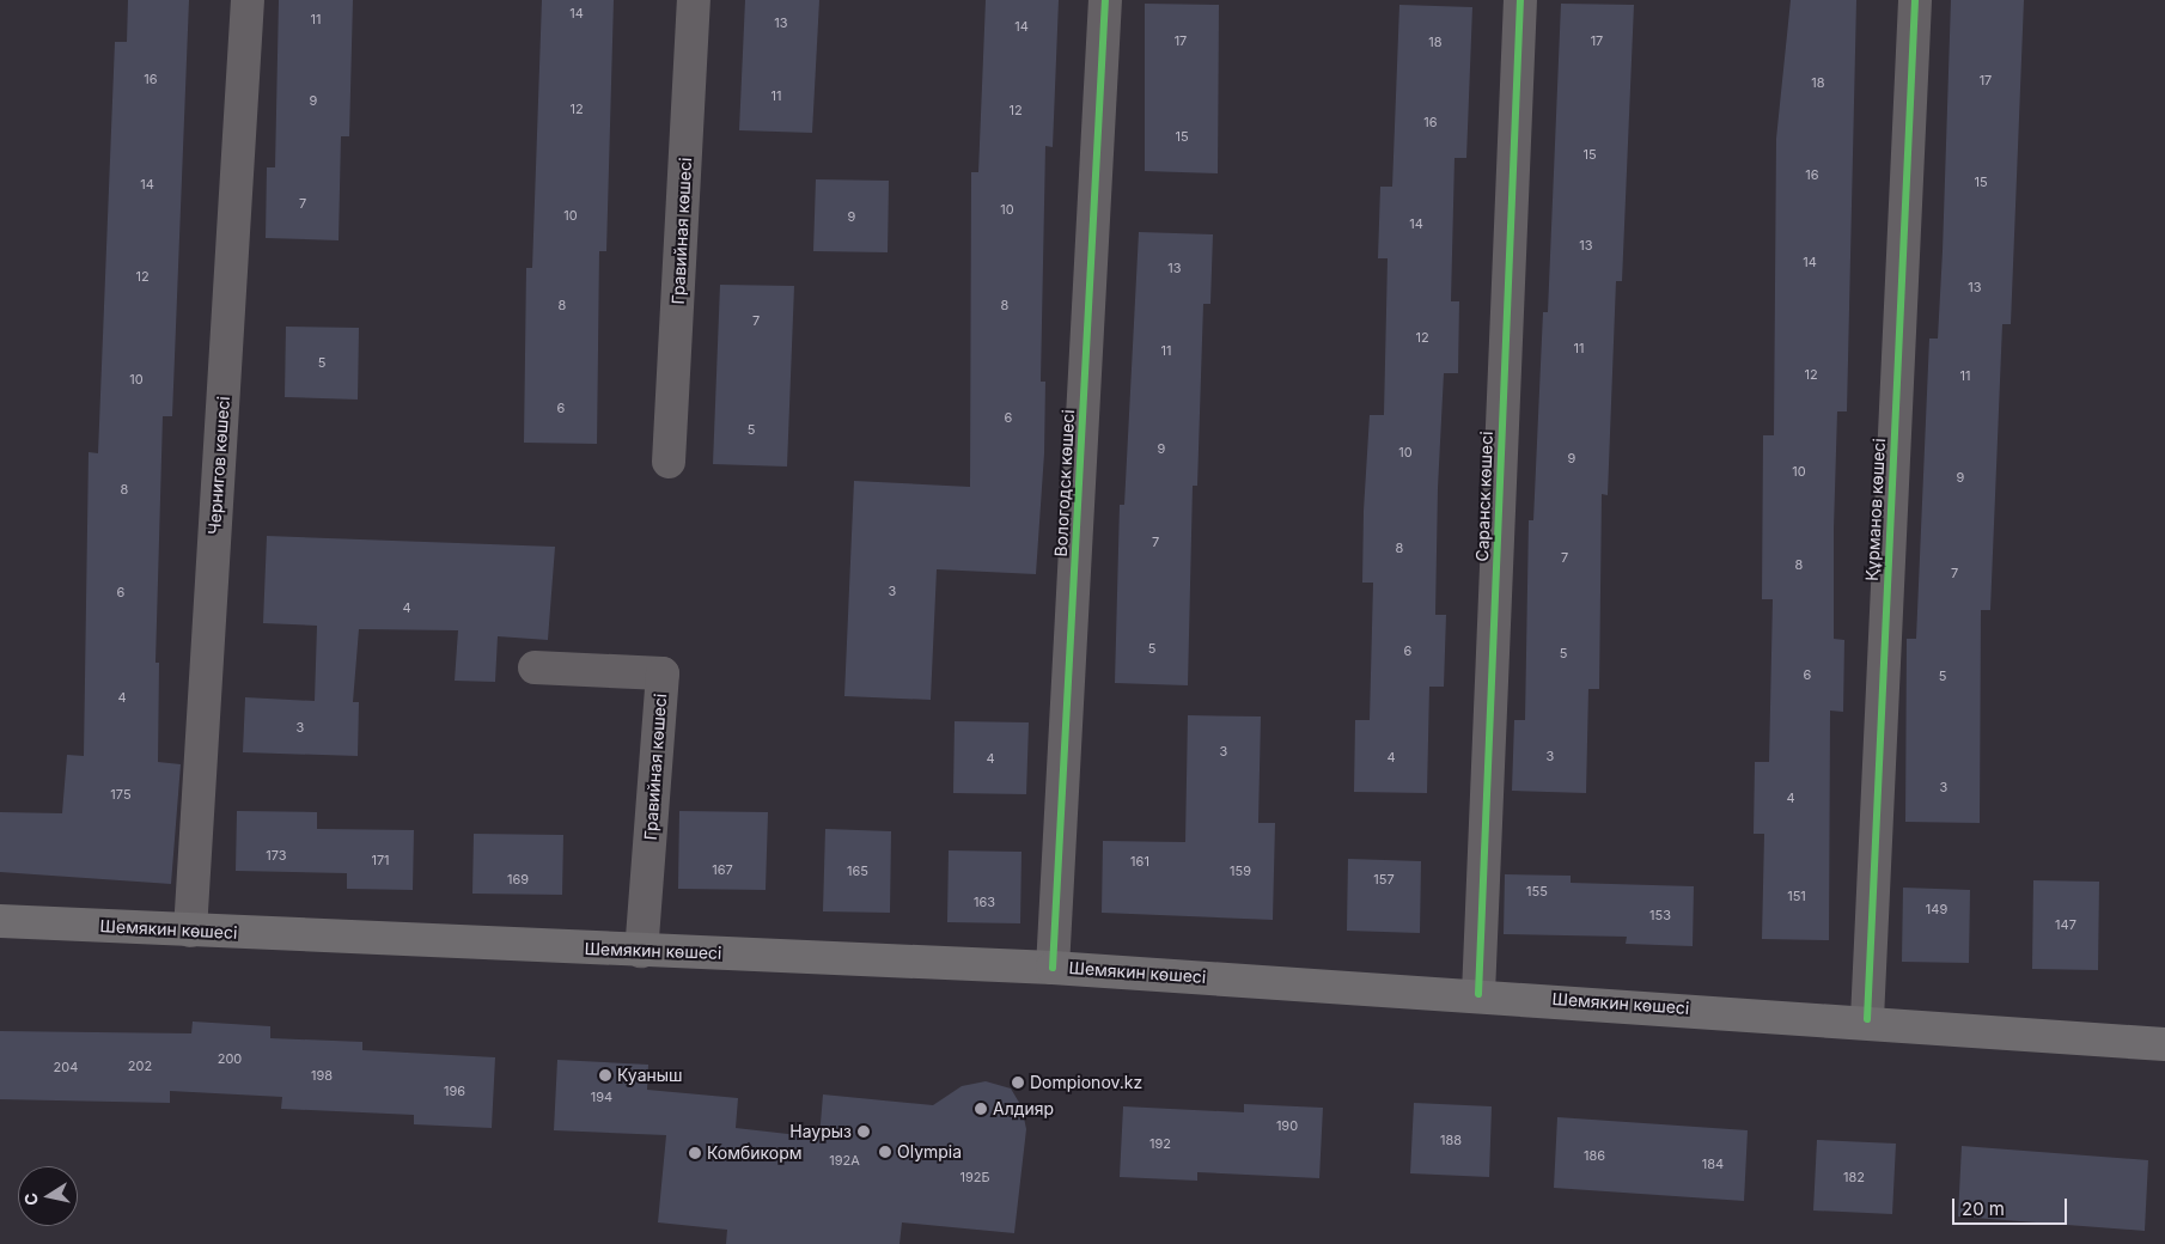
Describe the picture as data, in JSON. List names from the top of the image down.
{
  "streets": {
    "main road": ["Шемякин көшесі"],
    "street": [
      "Гравийная көшесі",
      "Чернигов көшесі",
      "Вологодск көшесі",
      "Саранск көшесі",
      "Құрманов көшесі"
    ]
  },
  "crossings": [
    ["Гравийная көшесі", "Шемякин көшесі"],
    ["Чернигов көшесі", "Шемякин көшесі"],
    ["Вологодск көшесі", "Шемякин көшесі"],
    ["Саранск көшесі", "Шемякин көшесі"],
    ["Құрманов көшесі", "Шемякин көшесі"]
  ],
  "places": [
    "Куаныш",
    "Dompionov.kz",
    "Алдияр",
    "Наурыз",
    "Olympia",
    "Комбикорм"
  ],
  "house_numbers": [
    "14",
    "11",
    "13",
    "14",
    "17",
    "17",
    "18",
    "16",
    "17",
    "18",
    "11",
    "9",
    "12",
    "12",
    "16",
    "15",
    "15",
    "16",
    "15",
    "14",
    "7",
    "10",
    "10",
    "9",
    "14",
    "13",
    "14",
    "13",
    "12",
    "13",
    "8",
    "8",
    "7",
    "12",
    "11",
    "11",
    "5",
    "12",
    "11",
    "10",
    "6",
    "6",
    "5",
    "9",
    "10",
    "9",
    "10",
    "9",
    "8",
    "7",
    "8",
    "7",
    "8",
    "7",
    "3",
    "6",
    "4",
    "5",
    "6",
    "5",
    "6",
    "5",
    "4",
    "3",
    "3",
    "3",
    "4",
    "4",
    "3",
    "175",
    "4",
    "173",
    "171",
    "161",
    "167",
    "165",
    "159",
    "169",
    "157",
    "155",
    "151",
    "163",
    "149",
    "153",
    "147",
    "200",
    "202",
    "204",
    "198",
    "196",
    "194",
    "190",
    "188",
    "192",
    "186",
    "192А",
    "184",
    "192Б",
    "182"
  ],
  "scale_bar": "20 m",
  "north": "left"
}
